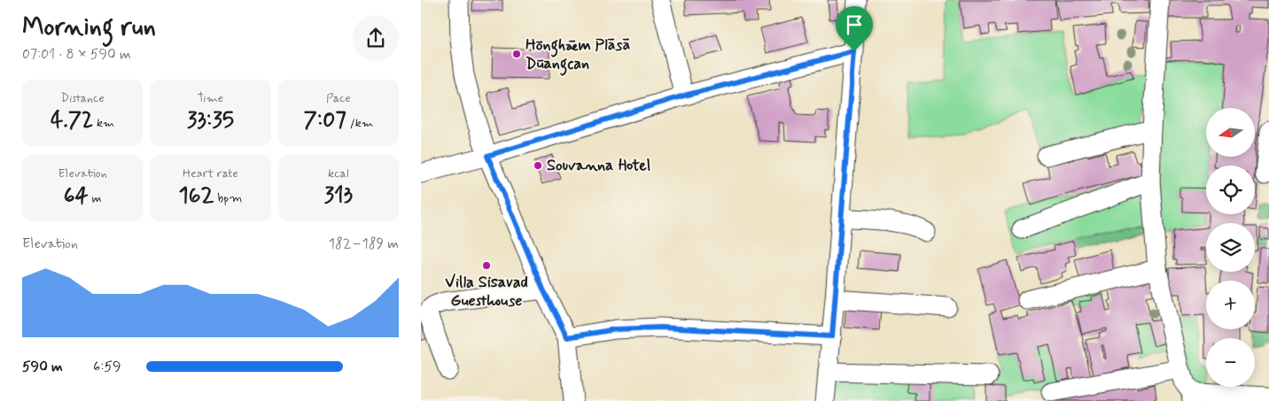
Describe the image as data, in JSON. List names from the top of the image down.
{
  "places": ["Hōnghǣm Plāsā Dūangcan", "Souvanna Hotel", "Villa Sisavad Guesthouse"],
  "north": "left",
  "page": {
    "heading": ["Morning run", "07:01 · 8 × 590 m"],
    "stats": [
      ["Distance", "4.72 km"],
      ["Time", "33:35"],
      ["Pace", "7:07 /km"],
      ["Elevation", "64 m"],
      ["Heart rate", "162 bpm"],
      ["kcal", "313"]
    ],
    "map_buttons": ["+", "−"],
    "chart": ["Elevation", "182–189 m"],
    "list": [
      {
        "name": "590 m",
        "note": "6:59"
      }
    ]
  }
}
